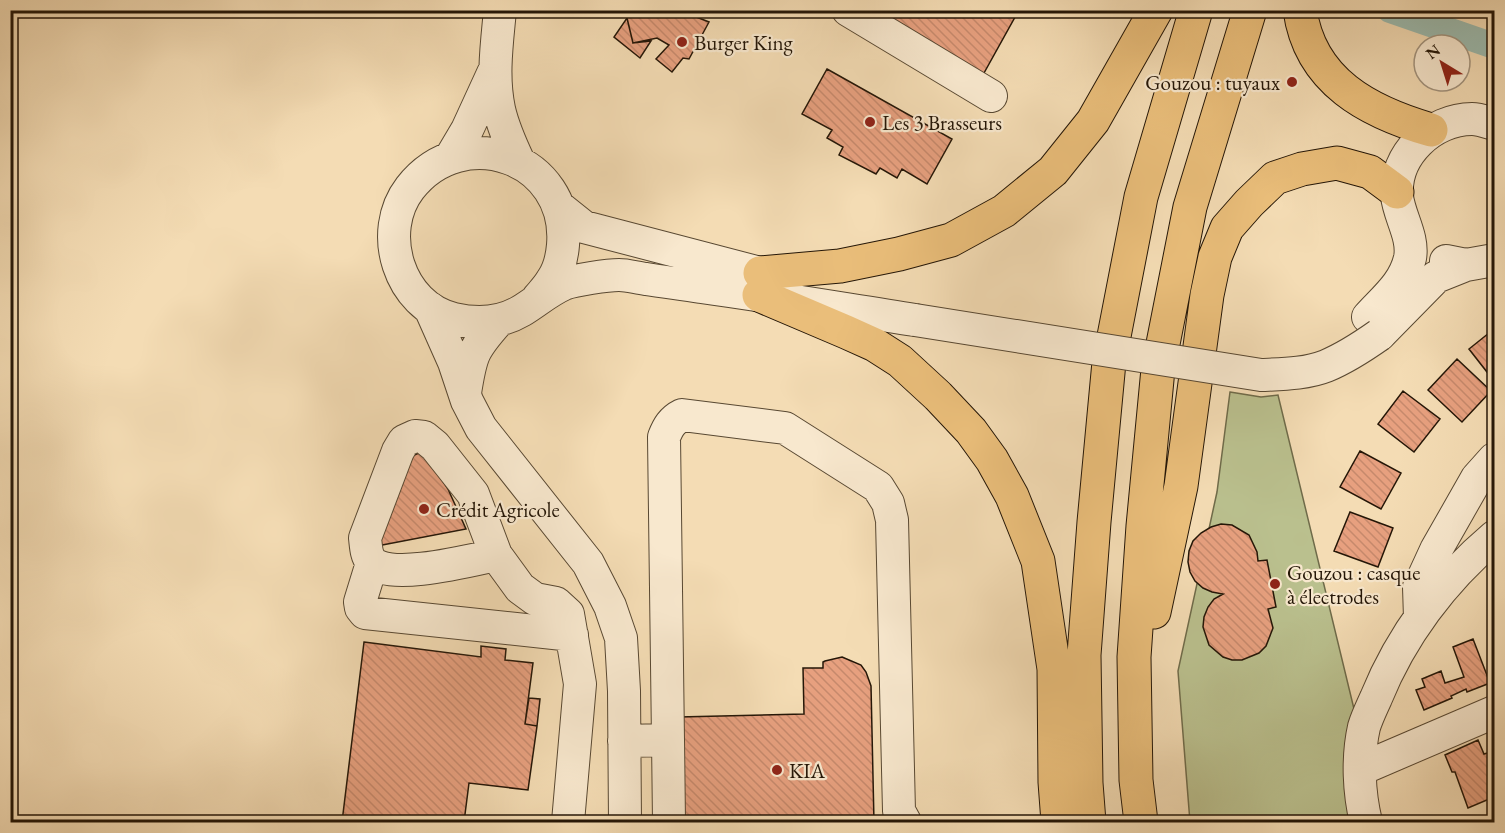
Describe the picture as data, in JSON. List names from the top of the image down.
{
  "places": [
    "Burger King",
    "Gouzou : tuyaux",
    "Les 3 Brasseurs",
    "Crédit Agricole",
    "Gouzou : casque à électrodes",
    "KIA"
  ],
  "north": "top left"
}
